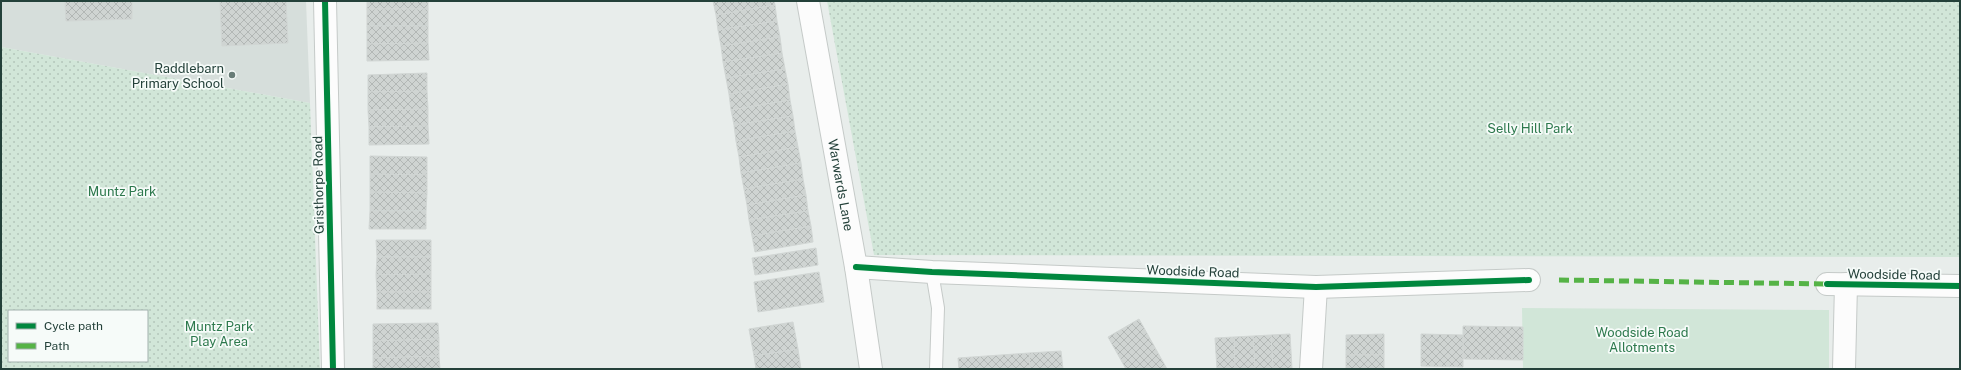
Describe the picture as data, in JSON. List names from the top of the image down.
{
  "streets": {
    "street": ["Gristhorpe Road", "Warwards Lane", "Woodside Road"]
  },
  "crossings": [
    ["Warwards Lane", "Woodside Road"]
  ],
  "parks": [
    "Selly Hill Park",
    "Muntz Park",
    "Muntz Park Play Area",
    "Woodside Road Allotments"
  ],
  "places": ["Raddlebarn Primary School"],
  "legend": ["Cycle path", "Path"]
}
